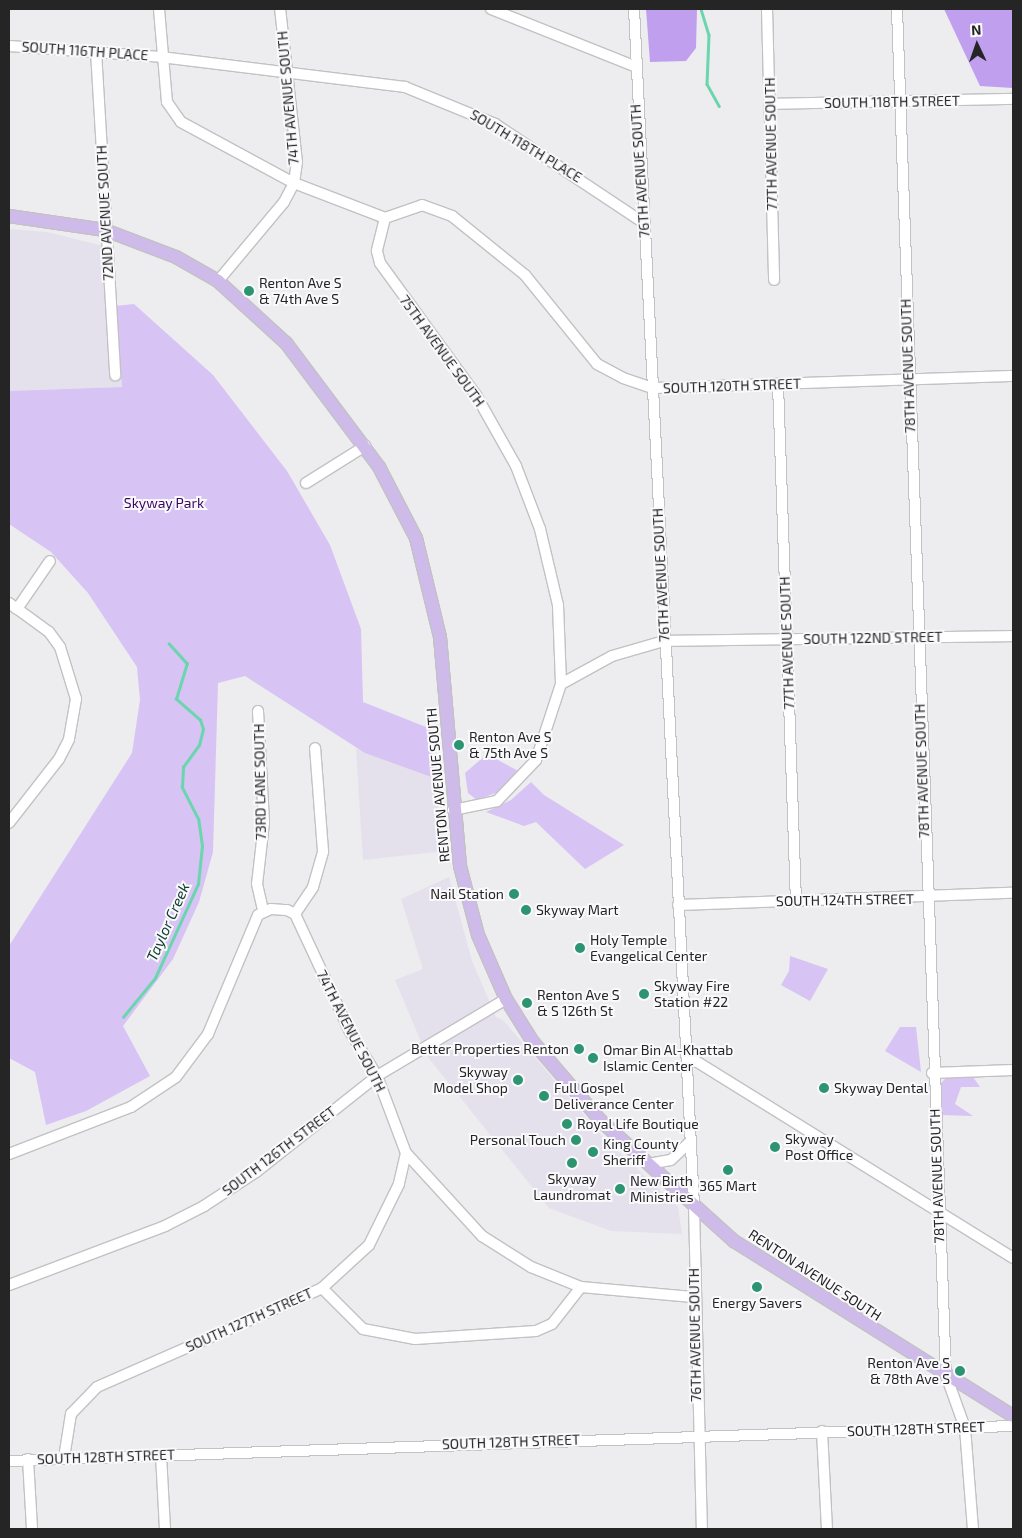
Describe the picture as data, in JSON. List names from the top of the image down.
{
  "streets": {
    "main road": ["RENTON AVENUE SOUTH"],
    "street": [
      "SOUTH 116TH PLACE",
      "74TH AVENUE SOUTH",
      "SOUTH 118TH STREET",
      "77TH AVENUE SOUTH",
      "SOUTH 118TH PLACE",
      "76TH AVENUE SOUTH",
      "72ND AVENUE SOUTH",
      "75TH AVENUE SOUTH",
      "78TH AVENUE SOUTH",
      "SOUTH 120TH STREET",
      "SOUTH 122ND STREET",
      "73RD LANE SOUTH",
      "SOUTH 124TH STREET",
      "SOUTH 126TH STREET",
      "SOUTH 127TH STREET",
      "SOUTH 128TH STREET"
    ]
  },
  "crossings": [
    ["SOUTH 116TH PLACE", "SOUTH 118TH PLACE"],
    ["SOUTH 116TH PLACE", "72ND AVENUE SOUTH"],
    ["74TH AVENUE SOUTH", "SOUTH 118TH PLACE"],
    ["74TH AVENUE SOUTH", "RENTON AVENUE SOUTH"],
    ["74TH AVENUE SOUTH", "SOUTH 126TH STREET"],
    ["SOUTH 118TH STREET", "77TH AVENUE SOUTH"],
    ["SOUTH 118TH STREET", "78TH AVENUE SOUTH"],
    ["77TH AVENUE SOUTH", "SOUTH 120TH STREET"],
    ["77TH AVENUE SOUTH", "SOUTH 122ND STREET"],
    ["77TH AVENUE SOUTH", "SOUTH 124TH STREET"],
    ["SOUTH 118TH PLACE", "76TH AVENUE SOUTH"],
    ["76TH AVENUE SOUTH", "SOUTH 120TH STREET"],
    ["76TH AVENUE SOUTH", "SOUTH 122ND STREET"],
    ["76TH AVENUE SOUTH", "RENTON AVENUE SOUTH"],
    ["76TH AVENUE SOUTH", "SOUTH 124TH STREET"],
    ["76TH AVENUE SOUTH", "SOUTH 128TH STREET"],
    ["72ND AVENUE SOUTH", "RENTON AVENUE SOUTH"],
    ["75TH AVENUE SOUTH", "SOUTH 120TH STREET"],
    ["75TH AVENUE SOUTH", "SOUTH 122ND STREET"],
    ["75TH AVENUE SOUTH", "RENTON AVENUE SOUTH"],
    ["78TH AVENUE SOUTH", "SOUTH 120TH STREET"],
    ["78TH AVENUE SOUTH", "SOUTH 122ND STREET"],
    ["78TH AVENUE SOUTH", "RENTON AVENUE SOUTH"],
    ["78TH AVENUE SOUTH", "SOUTH 124TH STREET"],
    ["78TH AVENUE SOUTH", "SOUTH 128TH STREET"],
    ["RENTON AVENUE SOUTH", "SOUTH 126TH STREET"],
    ["SOUTH 127TH STREET", "SOUTH 128TH STREET"]
  ],
  "water": ["Taylor Creek"],
  "parks": ["Skyway Park"],
  "places": [
    "Renton Ave S & 74th Ave S",
    "Renton Ave S & 75th Ave S",
    "Nail Station",
    "Skyway Mart",
    "Holy Temple Evangelical Center",
    "Skyway Fire Station #22",
    "Renton Ave S & S 126th St",
    "Better Properties Renton",
    "Omar Bin Al-Khattab Islamic Center",
    "Skyway Model Shop",
    "Skyway Dental",
    "Full Gospel Deliverance Center",
    "Royal Life Boutique",
    "Personal Touch",
    "Skyway Post Office",
    "King County Sheriff",
    "Skyway Laundromat",
    "365 Mart",
    "New Birth Ministries",
    "Energy Savers",
    "Renton Ave S & 78th Ave S"
  ],
  "north": "top"
}
